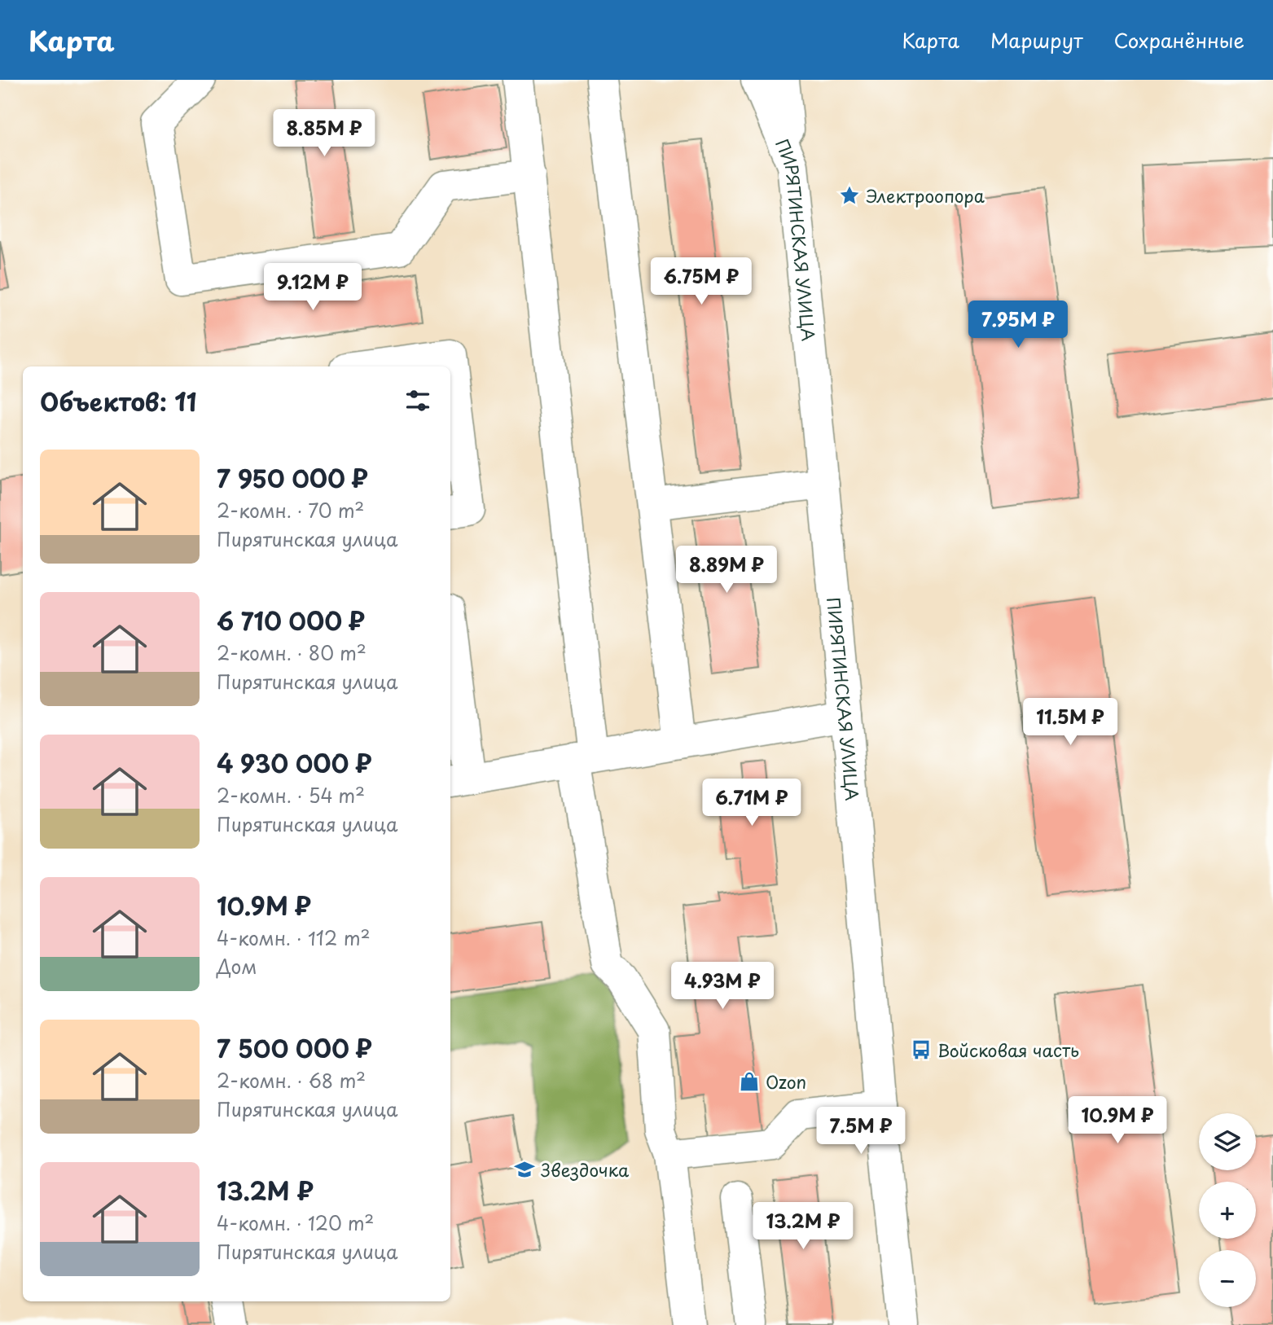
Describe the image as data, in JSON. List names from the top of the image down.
{
  "streets": {
    "street": ["ПИРЯТИНСКАЯ УЛИЦА"]
  },
  "places": {
    "place": ["Электроопора"],
    "bus stop": ["Войсковая часть"],
    "shop": ["Ozon"],
    "school or university": ["Звездочка"]
  },
  "page": {
    "header": "Карта",
    "nav": ["Карта", "Маршрут", "Сохранённые"],
    "price": [
      "8.85M ₽",
      "6.75M ₽",
      "9.12M ₽",
      "7.95M ₽",
      "8.89M ₽",
      "11.5M ₽",
      "6.71M ₽",
      "4.93M ₽",
      "10.9M ₽",
      "7.5M ₽",
      "13.2M ₽"
    ],
    "heading": "Объектов: 11",
    "list": [
      {
        "name": "7 950 000 ₽",
        "note": "2-комн. · 70 m² · Пирятинская улица"
      },
      {
        "name": "6 710 000 ₽",
        "note": "2-комн. · 80 m² · Пирятинская улица"
      },
      {
        "name": "4 930 000 ₽",
        "note": "2-комн. · 54 m² · Пирятинская улица"
      },
      {
        "name": "10.9M ₽",
        "note": "4-комн. · 112 m² · Дом"
      },
      {
        "name": "7 500 000 ₽",
        "note": "2-комн. · 68 m² · Пирятинская улица"
      },
      {
        "name": "13.2M ₽",
        "note": "4-комн. · 120 m² · Пирятинская улица"
      }
    ],
    "map_buttons": ["+", "−"]
  }
}
